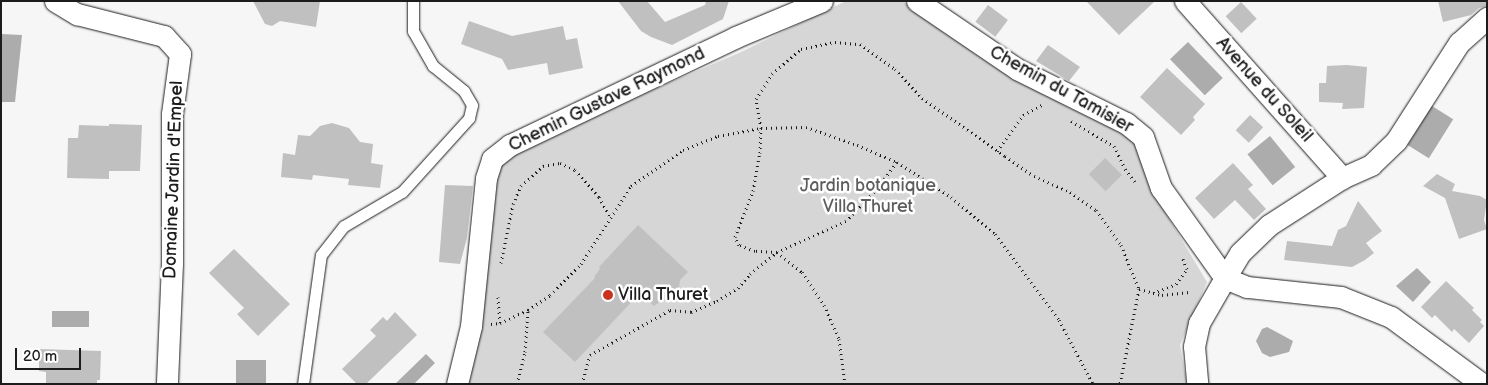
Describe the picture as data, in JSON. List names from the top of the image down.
{
  "streets": {
    "street": [
      "Chemin du Tamisier",
      "Avenue du Soleil",
      "Chemin Gustave Raymond",
      "Domaine Jardin d'Empel"
    ]
  },
  "parks": ["Jardin botanique Villa Thuret"],
  "places": ["Villa Thuret"],
  "scale_bar": "20 m"
}
